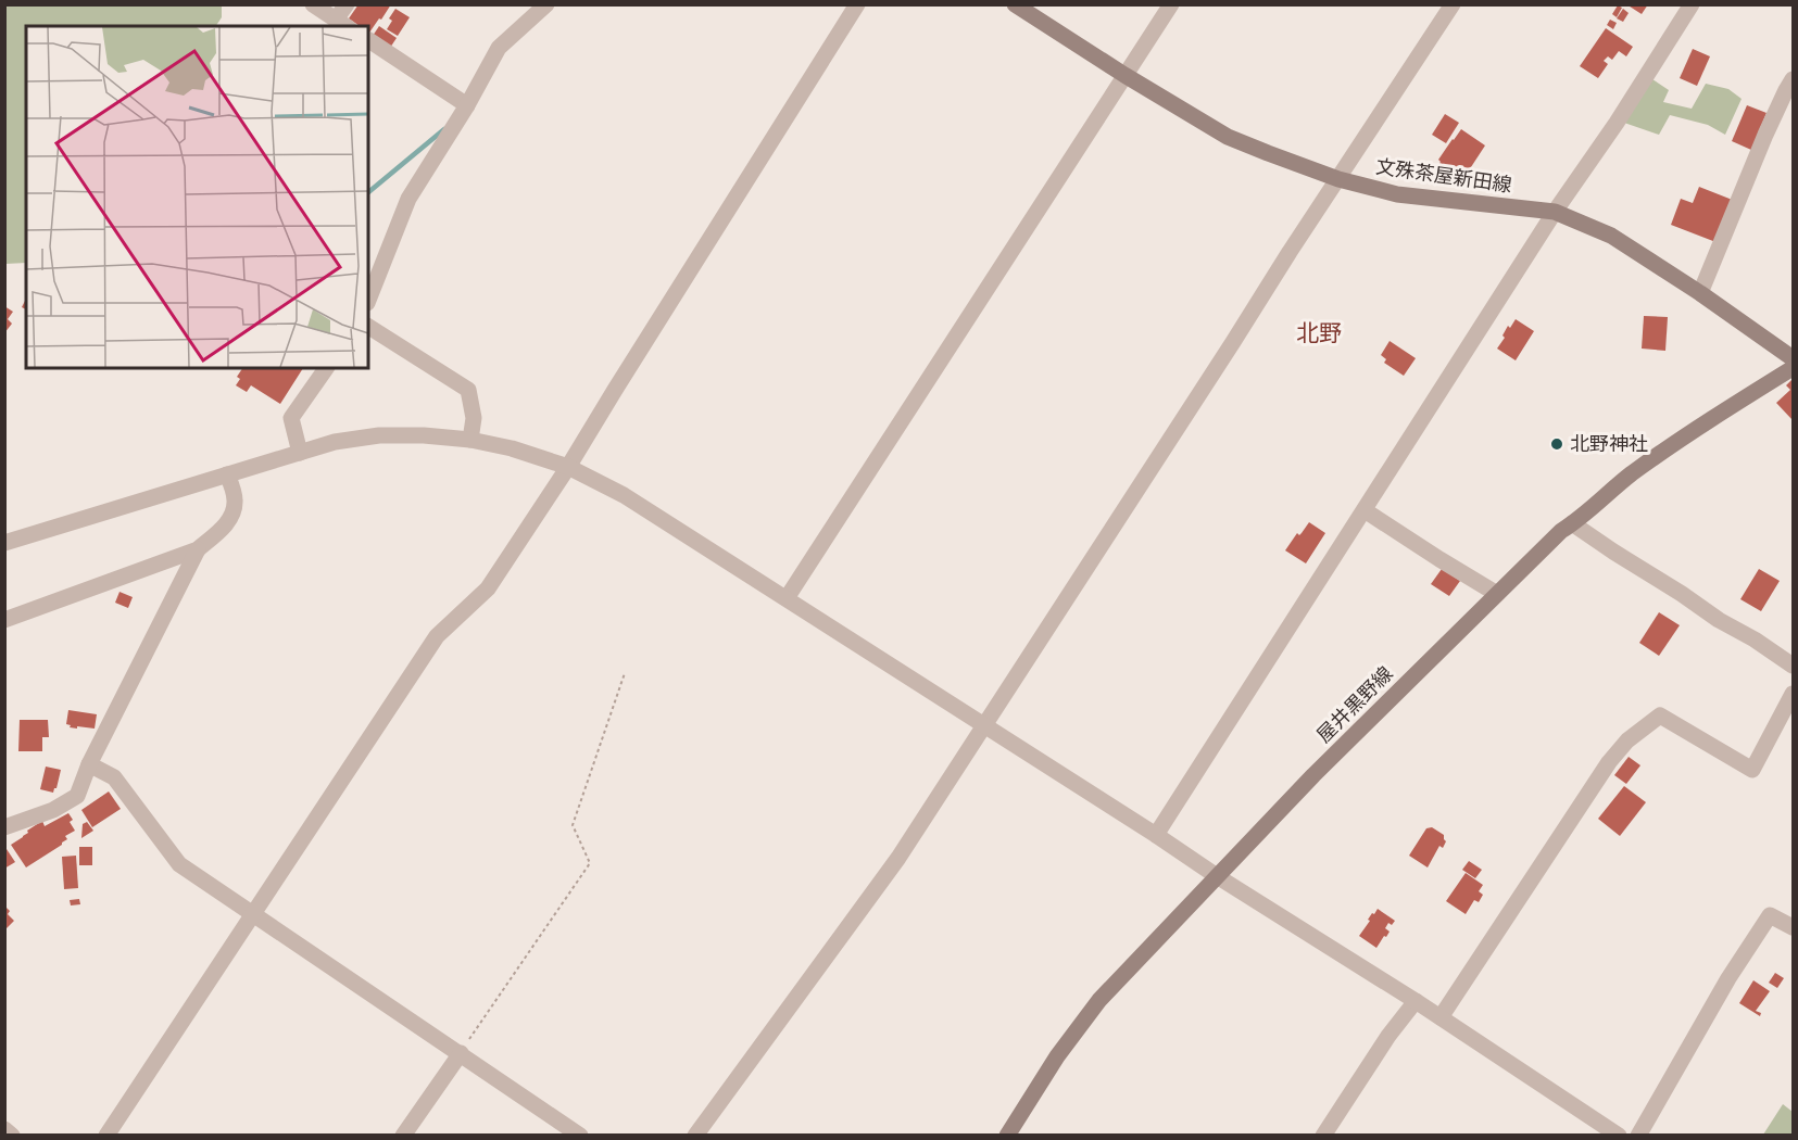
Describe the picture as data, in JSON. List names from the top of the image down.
{
  "streets": {
    "main road": ["文殊茶屋新田線", "屋井黒野線"]
  },
  "districts": ["北野"],
  "places": ["北野神社"]
}
